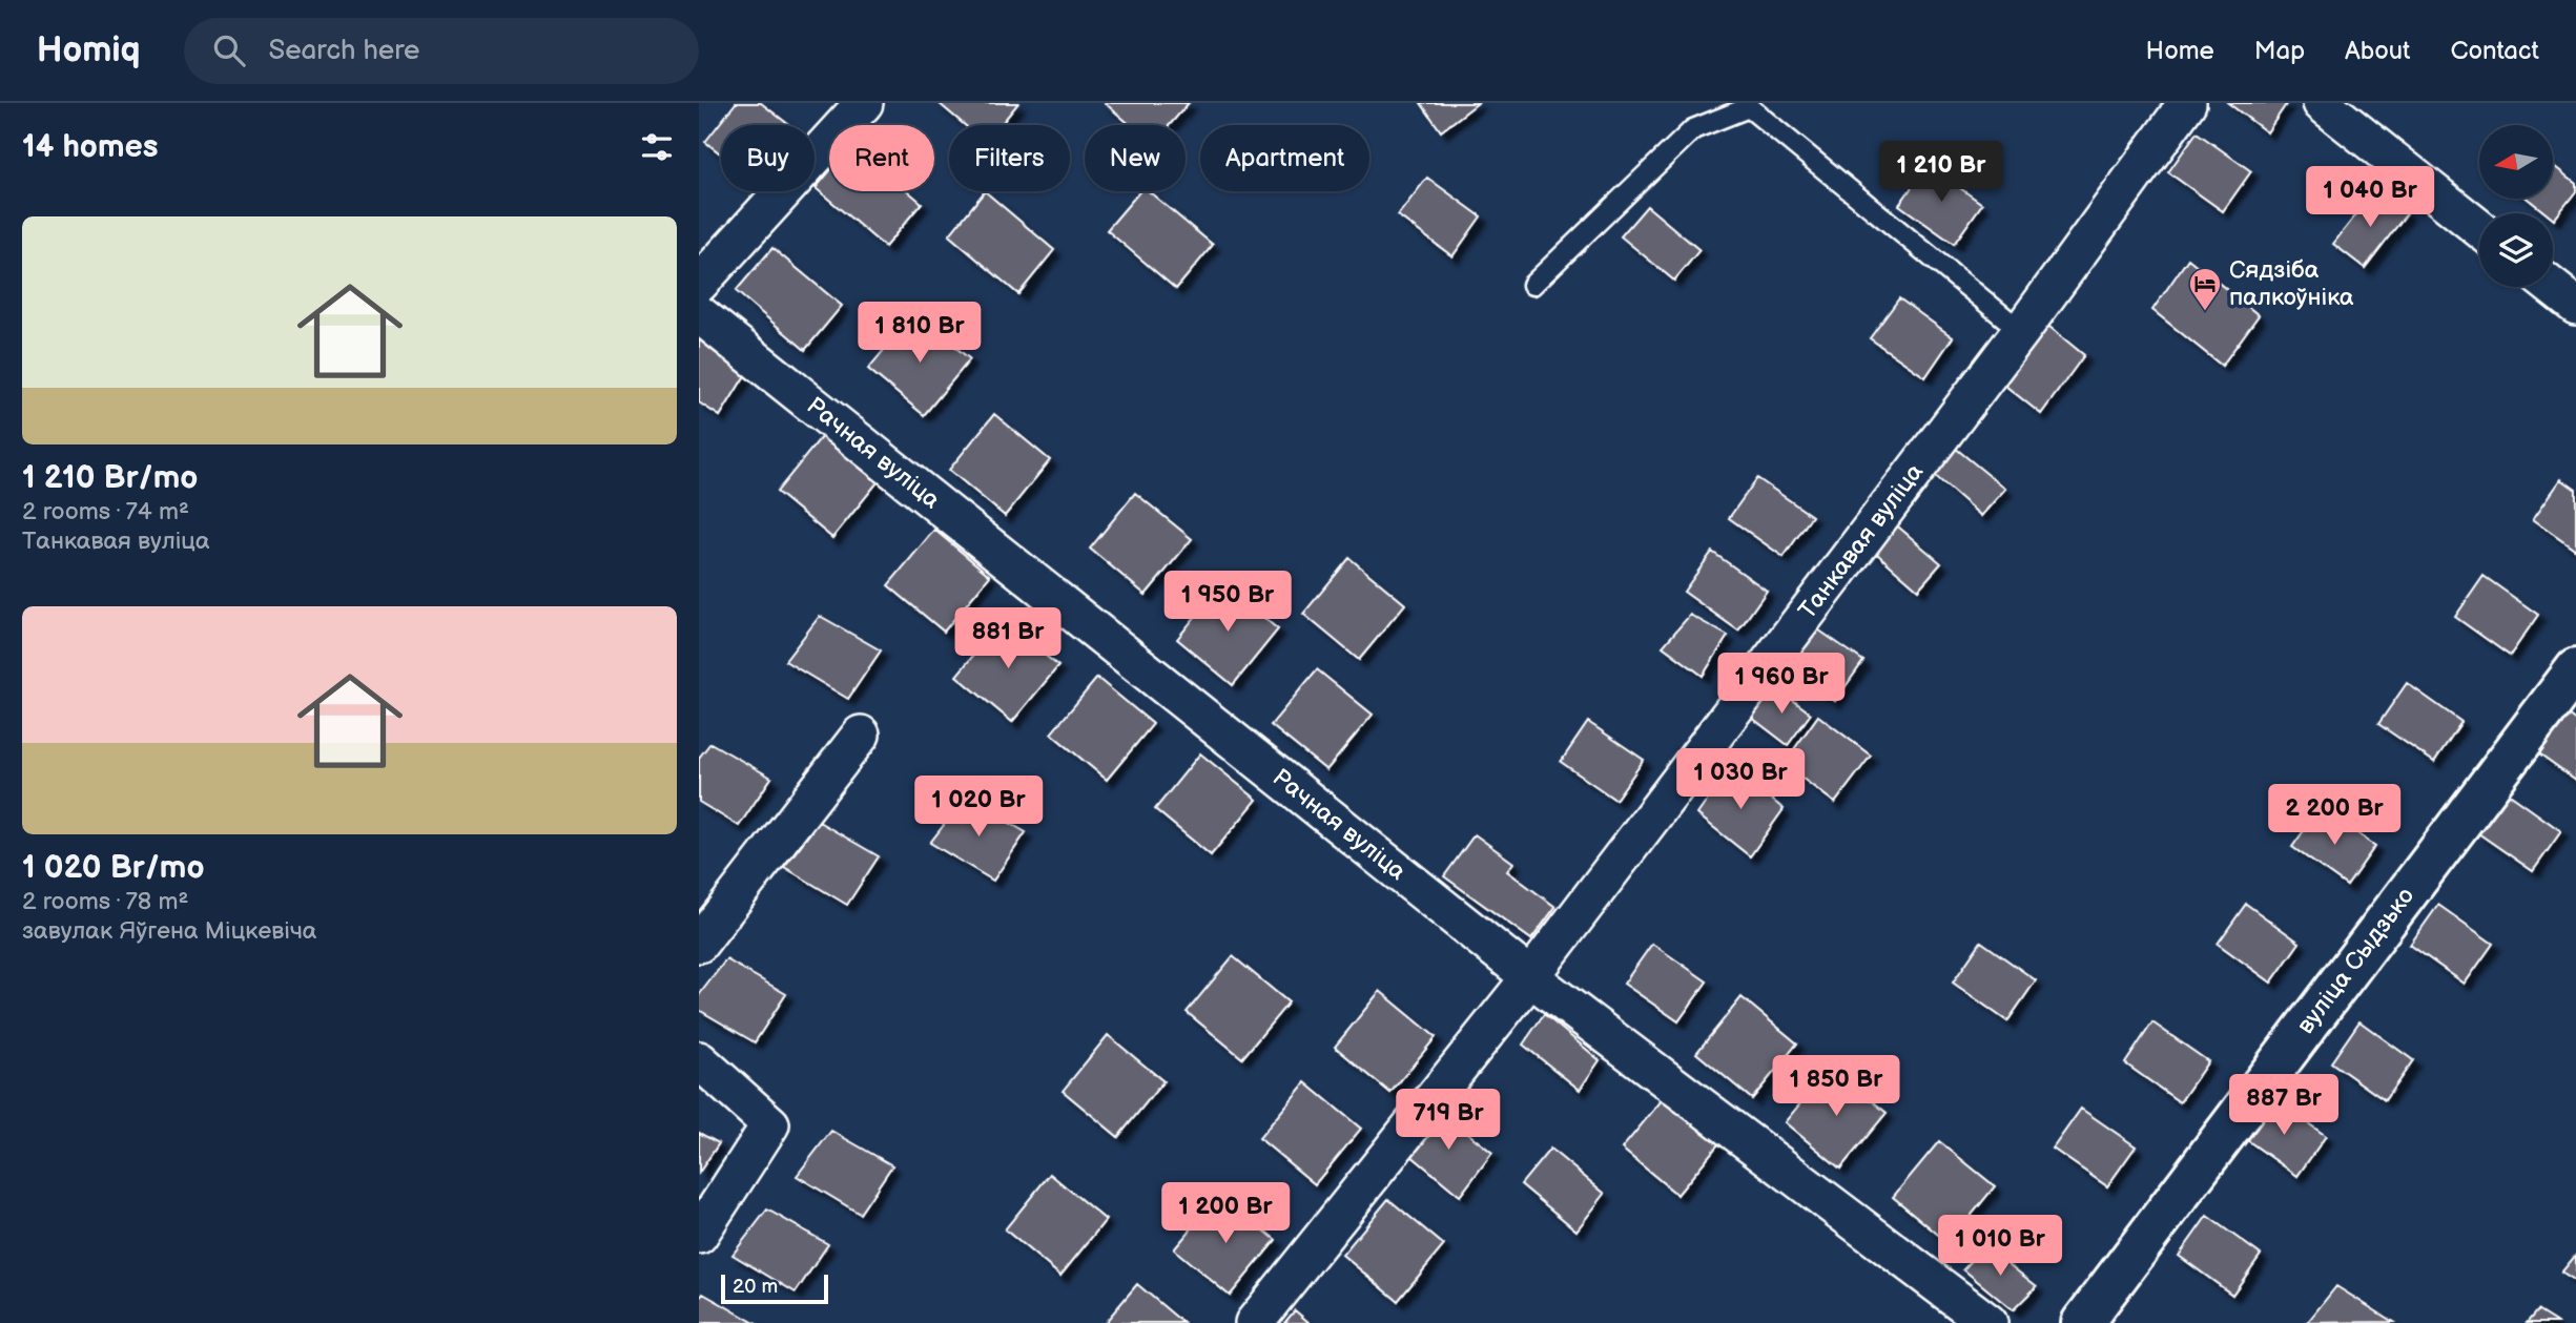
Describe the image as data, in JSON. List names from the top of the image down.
{
  "streets": {
    "street": ["Рачная вуліца", "Танкавая вуліца", "вуліца Сыдзько"]
  },
  "crossings": [
    ["Рачная вуліца", "Танкавая вуліца"]
  ],
  "places": {
    "hotel": ["Сядзіба палкоўніка"]
  },
  "scale_bar": "20 m",
  "north": "left",
  "page": {
    "header": "Homiq",
    "search": "Search here",
    "nav": [
      "Home",
      "Map",
      "About",
      "Contact"
    ],
    "heading": "14 homes",
    "chip": [
      "Buy",
      "Rent",
      "Filters",
      "New",
      "Apartment"
    ],
    "price": [
      "1 210 Br",
      "1 040 Br",
      "1 810 Br",
      "1 950 Br",
      "881 Br",
      "1 960 Br",
      "1 030 Br",
      "1 020 Br",
      "2 200 Br",
      "1 850 Br",
      "887 Br",
      "719 Br",
      "1 200 Br",
      "1 010 Br"
    ],
    "list": [
      {
        "name": "1 210 Br/mo",
        "note": "2 rooms · 74 m² · Танкавая вуліца"
      },
      {
        "name": "1 020 Br/mo",
        "note": "2 rooms · 78 m² · завулак Яўгена Міцкевіча"
      }
    ],
    "scale": "20 m"
  }
}
